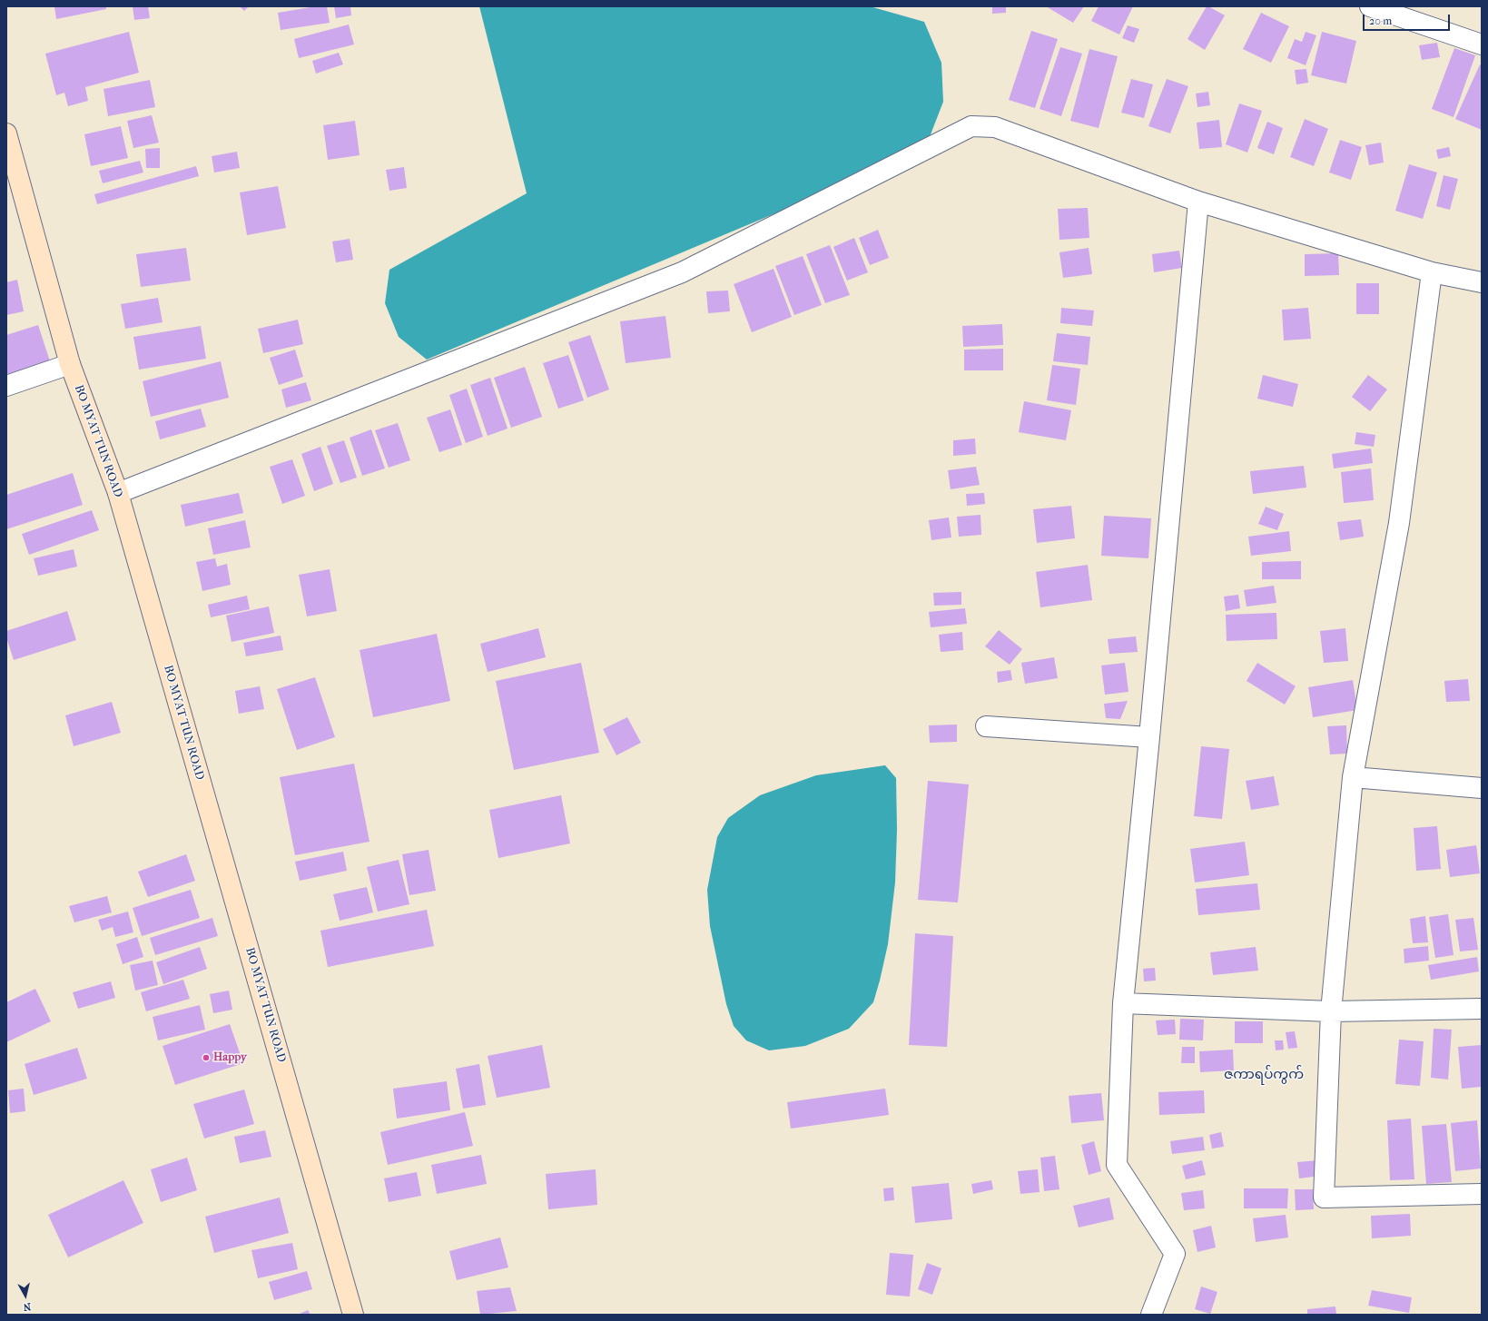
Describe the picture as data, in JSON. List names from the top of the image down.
{
  "streets": {
    "main road": ["BO MYAT TUN ROAD"]
  },
  "districts": ["ဇကာရပ်ကွက်"],
  "places": ["Happy"],
  "scale_bar": "20 m",
  "north": "bottom"
}
